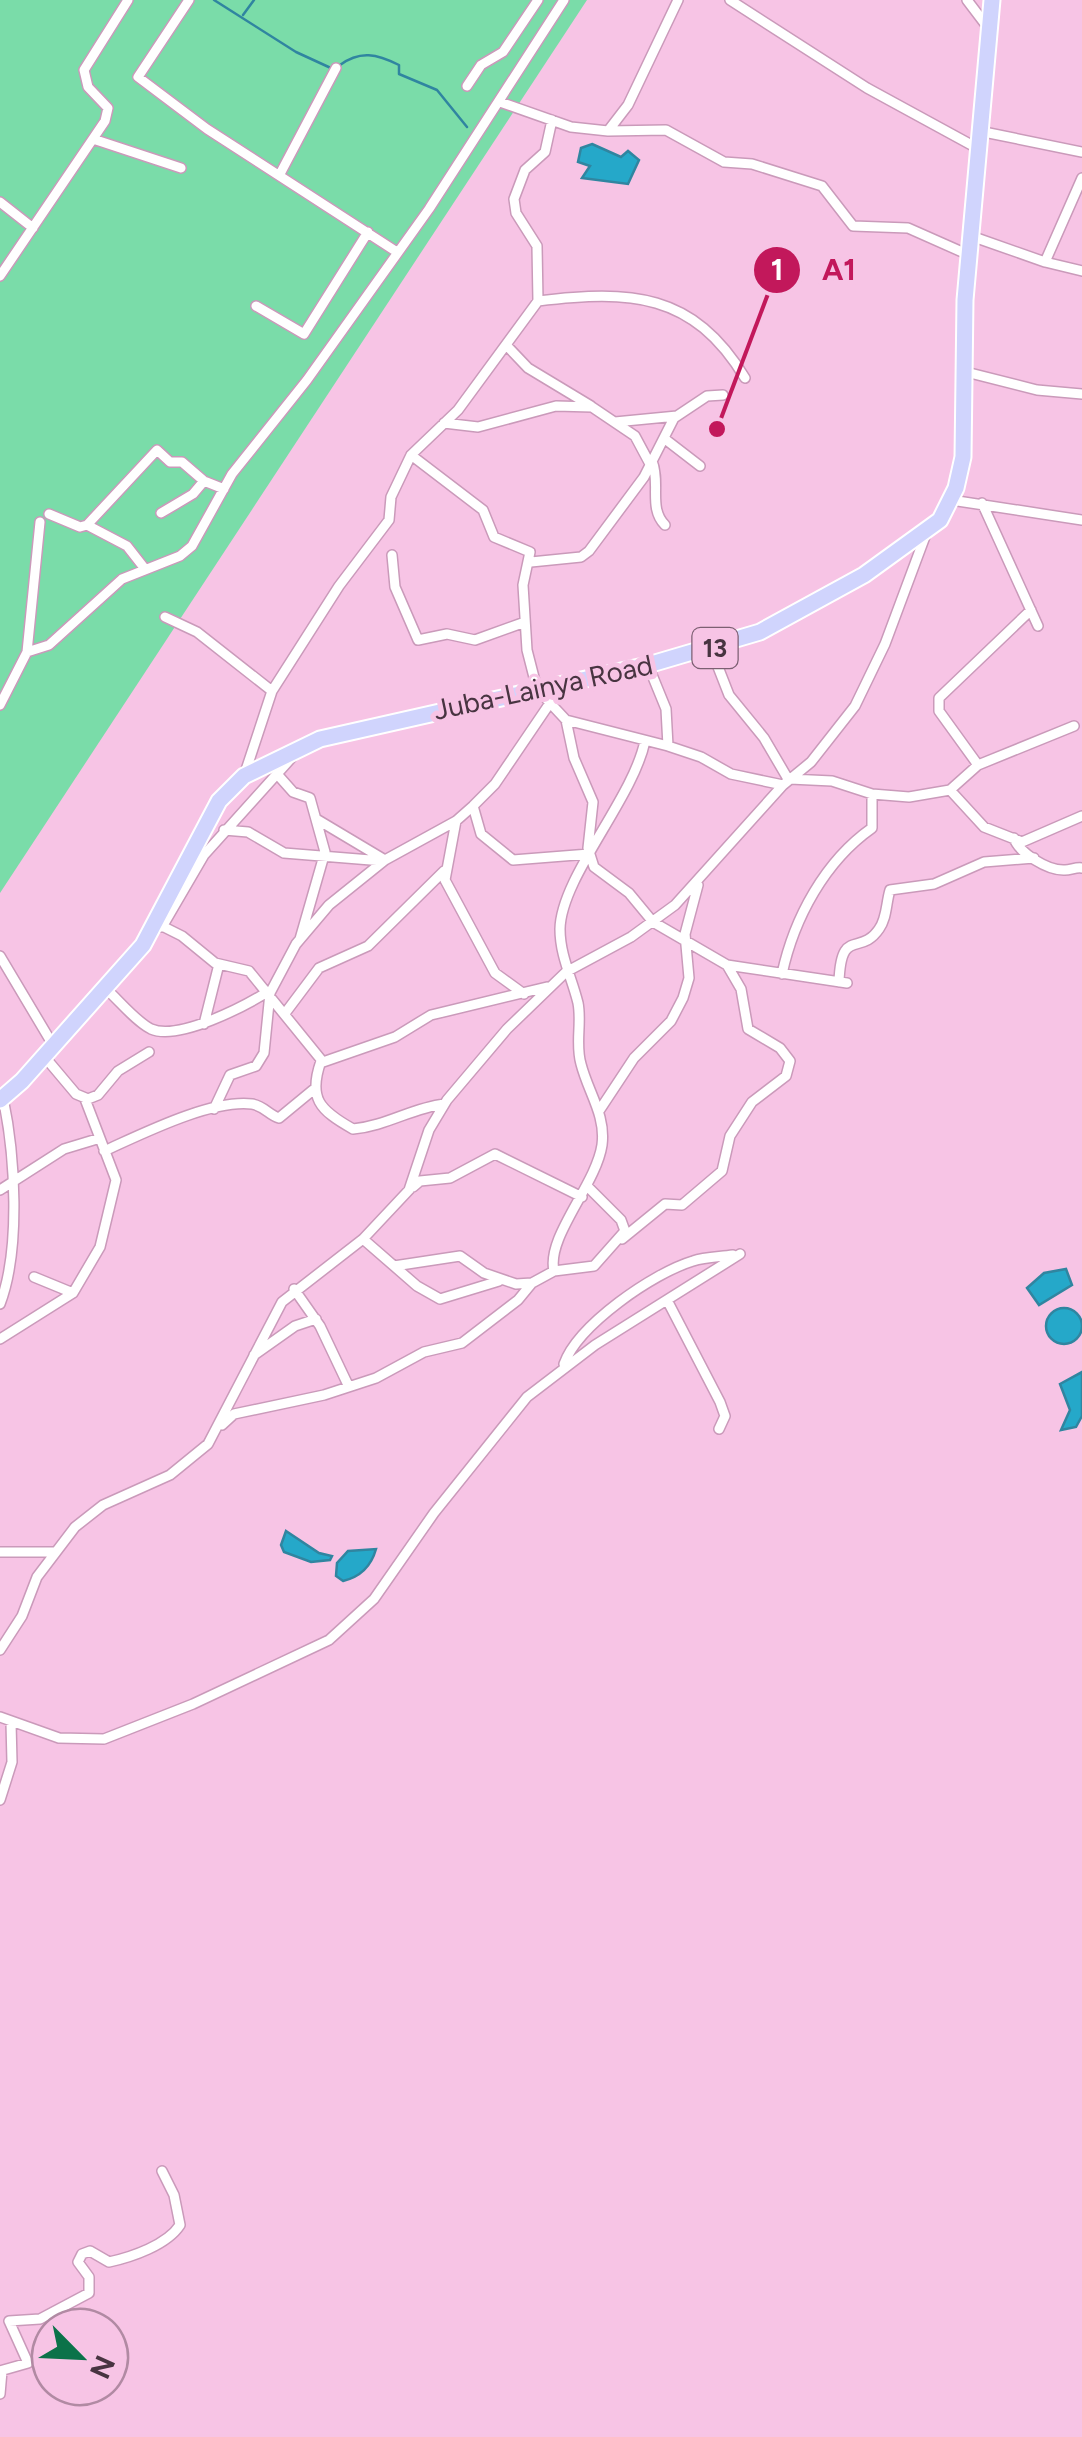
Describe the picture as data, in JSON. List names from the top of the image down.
{
  "streets": {
    "main road": ["13", "Juba-Lainya Road"]
  },
  "places": ["A1"],
  "north": "bottom right"
}
